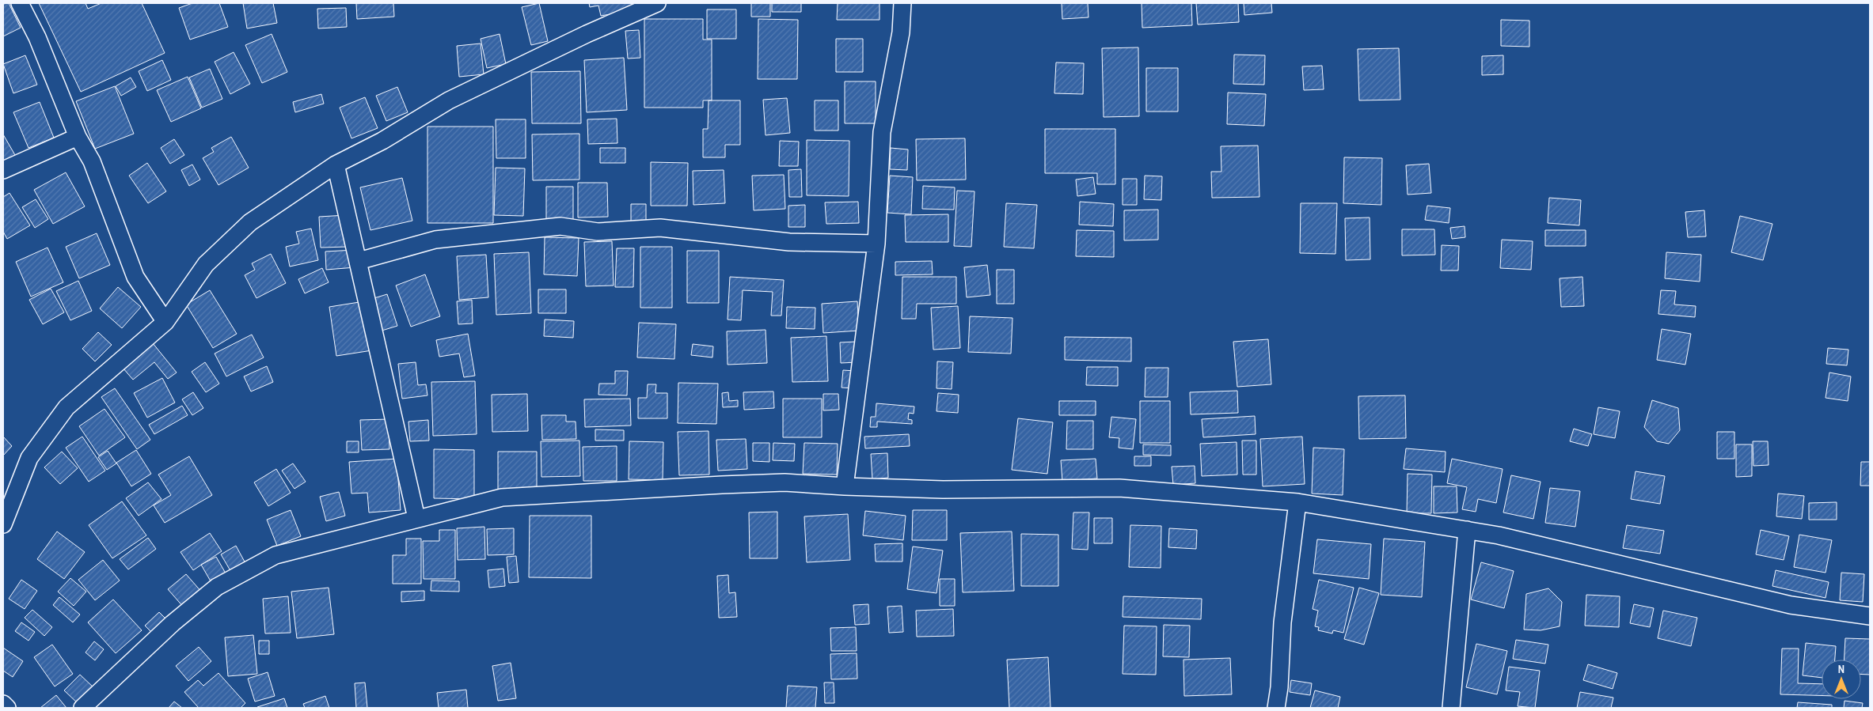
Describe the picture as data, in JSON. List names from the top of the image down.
{
  "north": "top"
}
